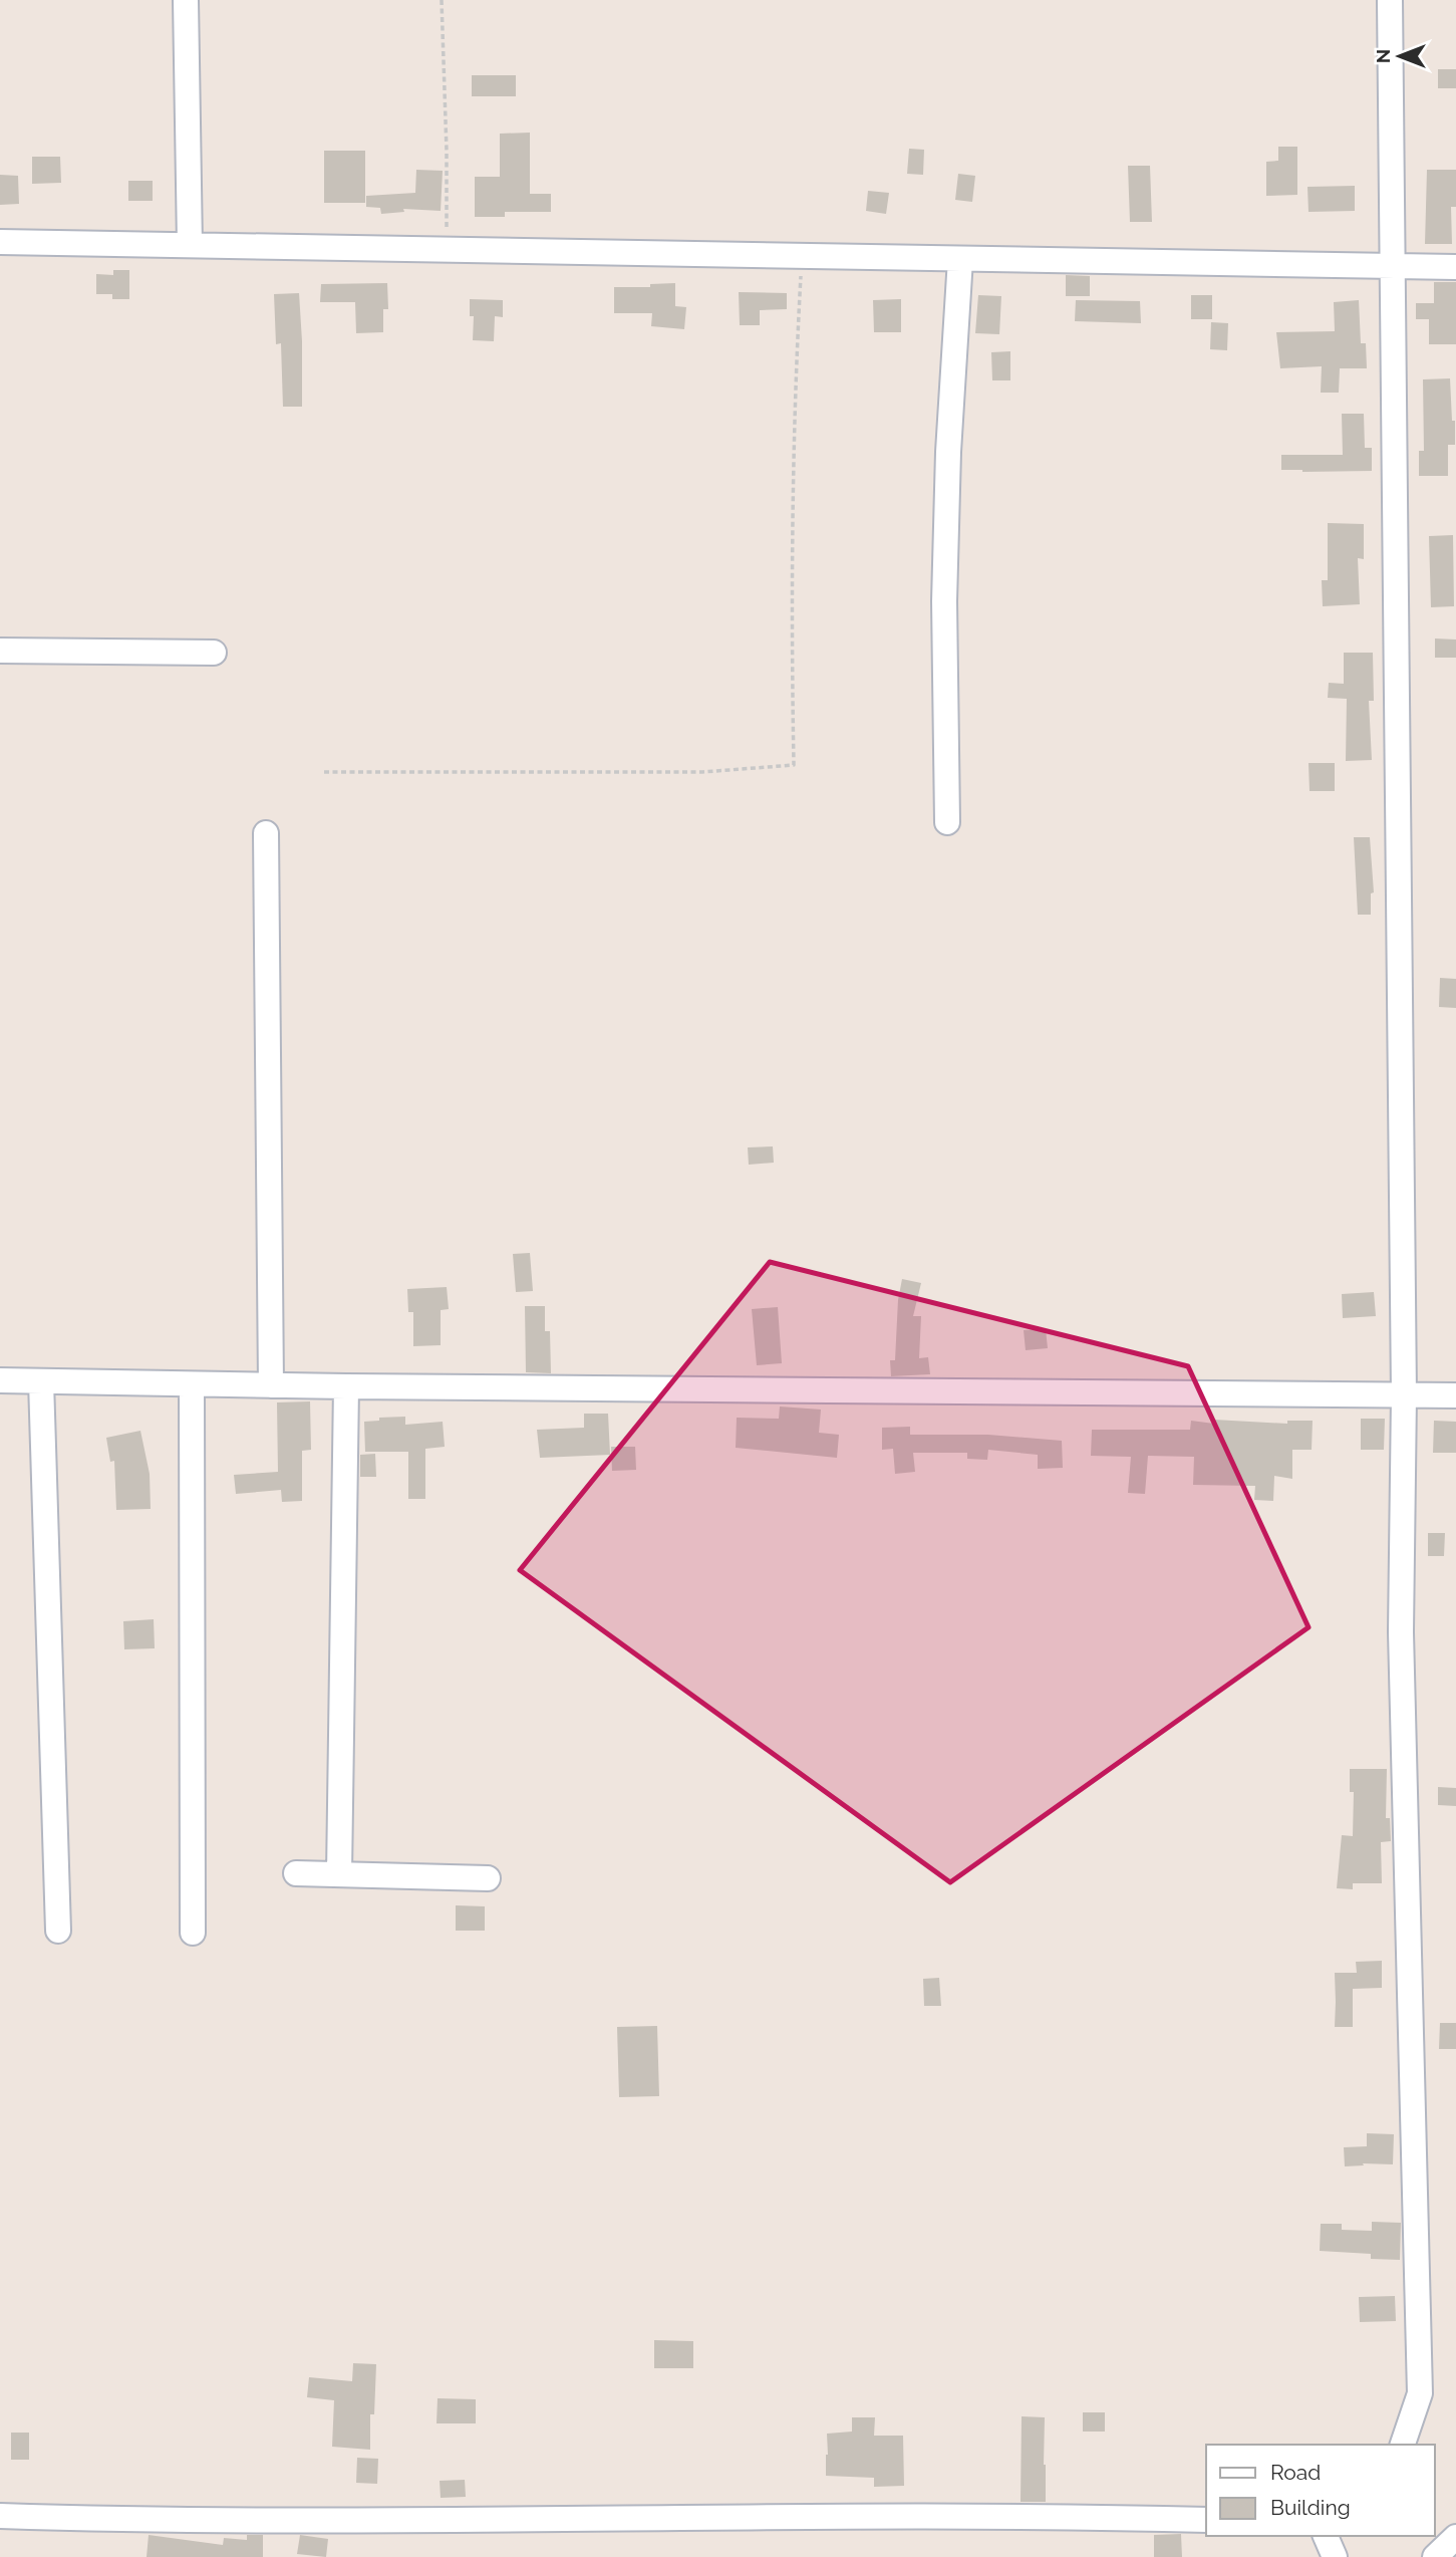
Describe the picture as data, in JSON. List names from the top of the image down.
{
  "legend": ["Road", "Building"],
  "north": "left"
}
